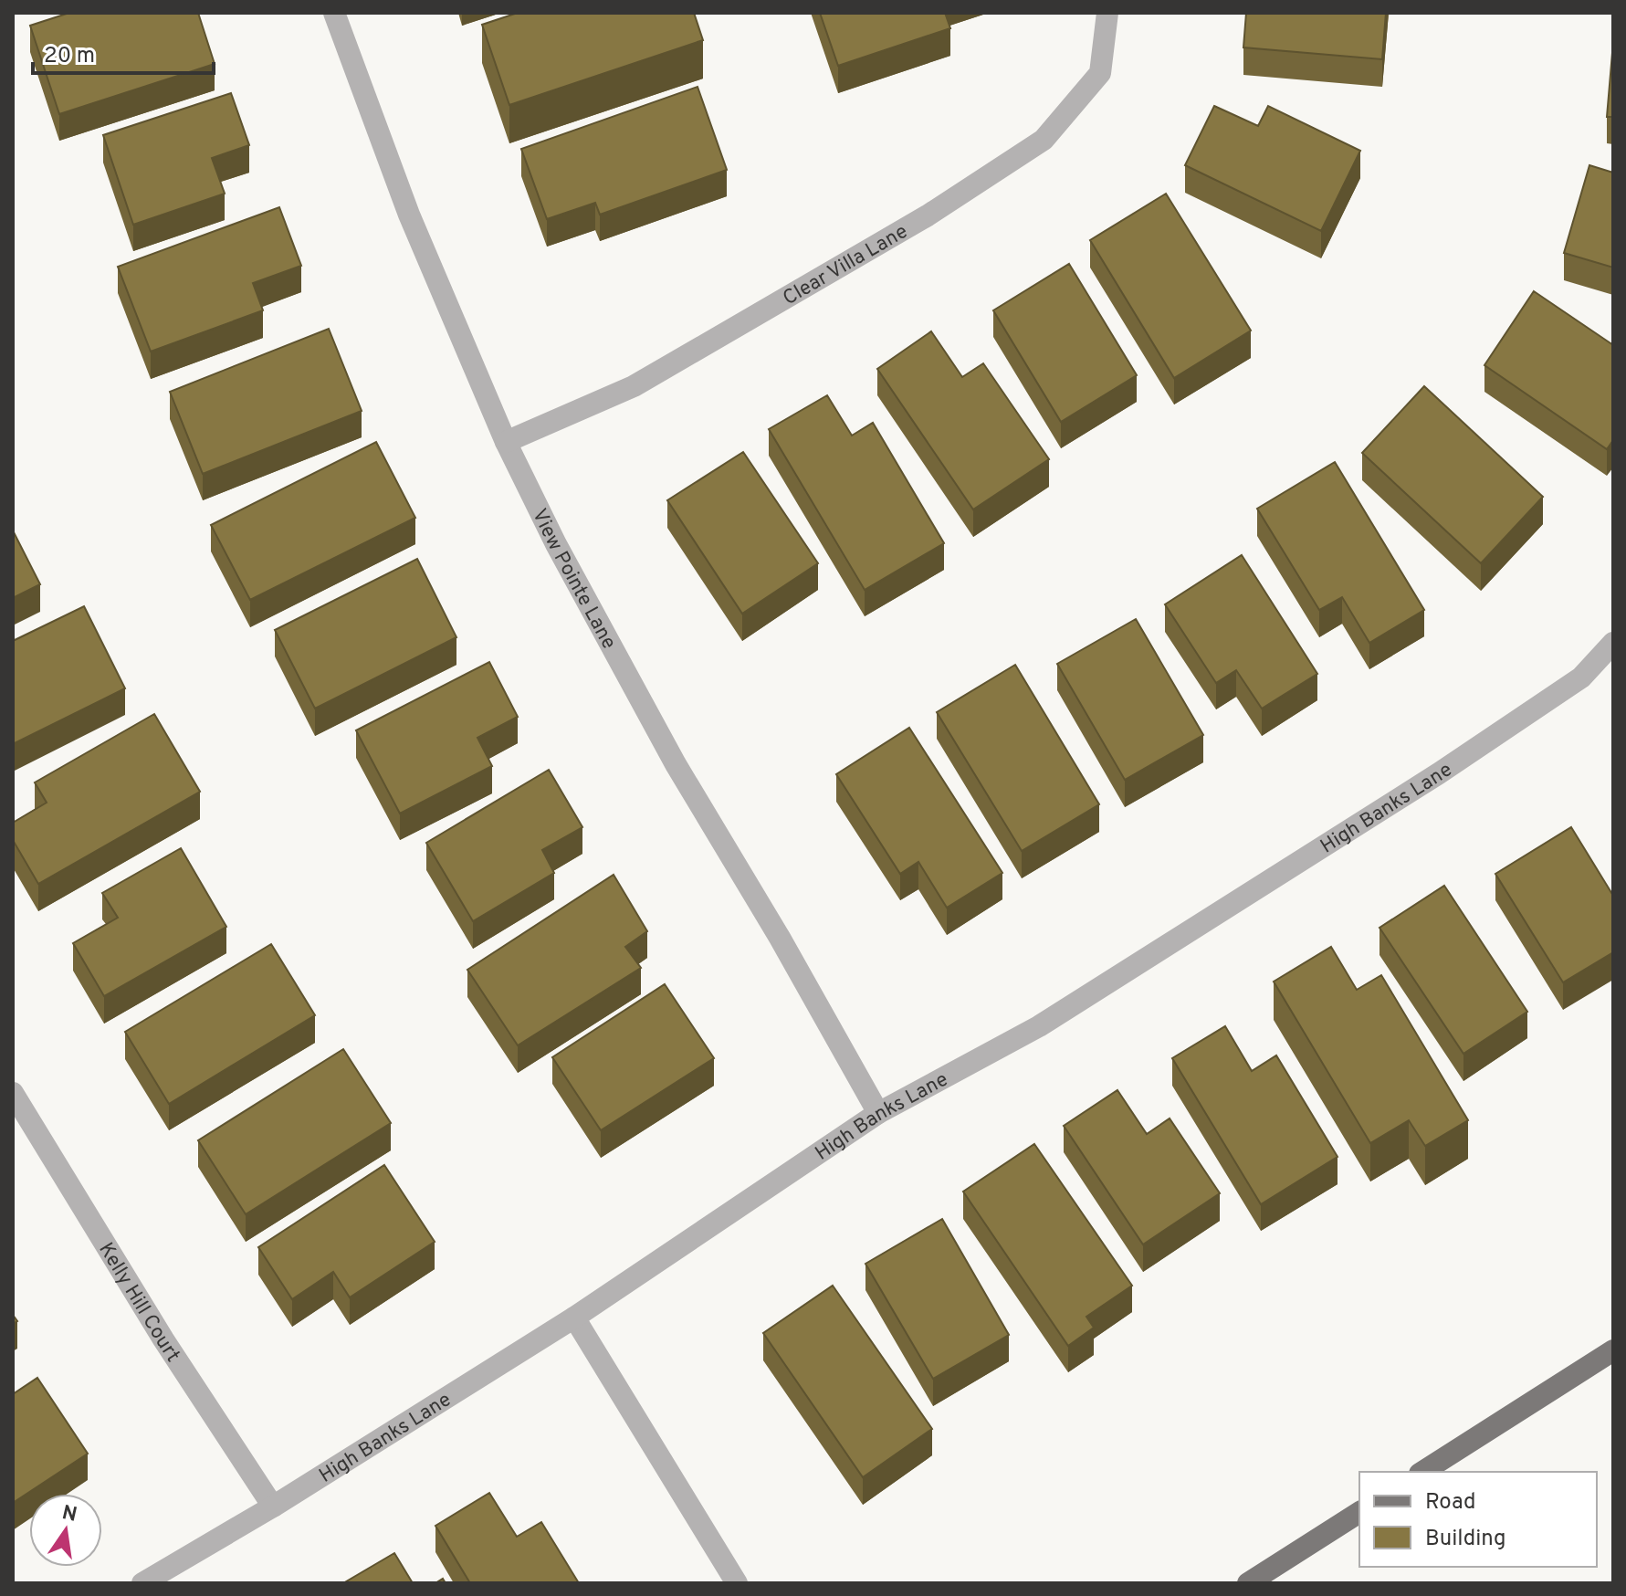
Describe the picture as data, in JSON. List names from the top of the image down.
{
  "streets": {
    "street": [
      "Clear Villa Lane",
      "View Pointe Lane",
      "High Banks Lane",
      "Kelly Hill Court"
    ]
  },
  "crossings": [
    ["Clear Villa Lane", "View Pointe Lane"],
    ["View Pointe Lane", "High Banks Lane"],
    ["High Banks Lane", "Kelly Hill Court"]
  ],
  "legend": ["Road", "Building"],
  "scale_bar": "20 m",
  "north": "top"
}
